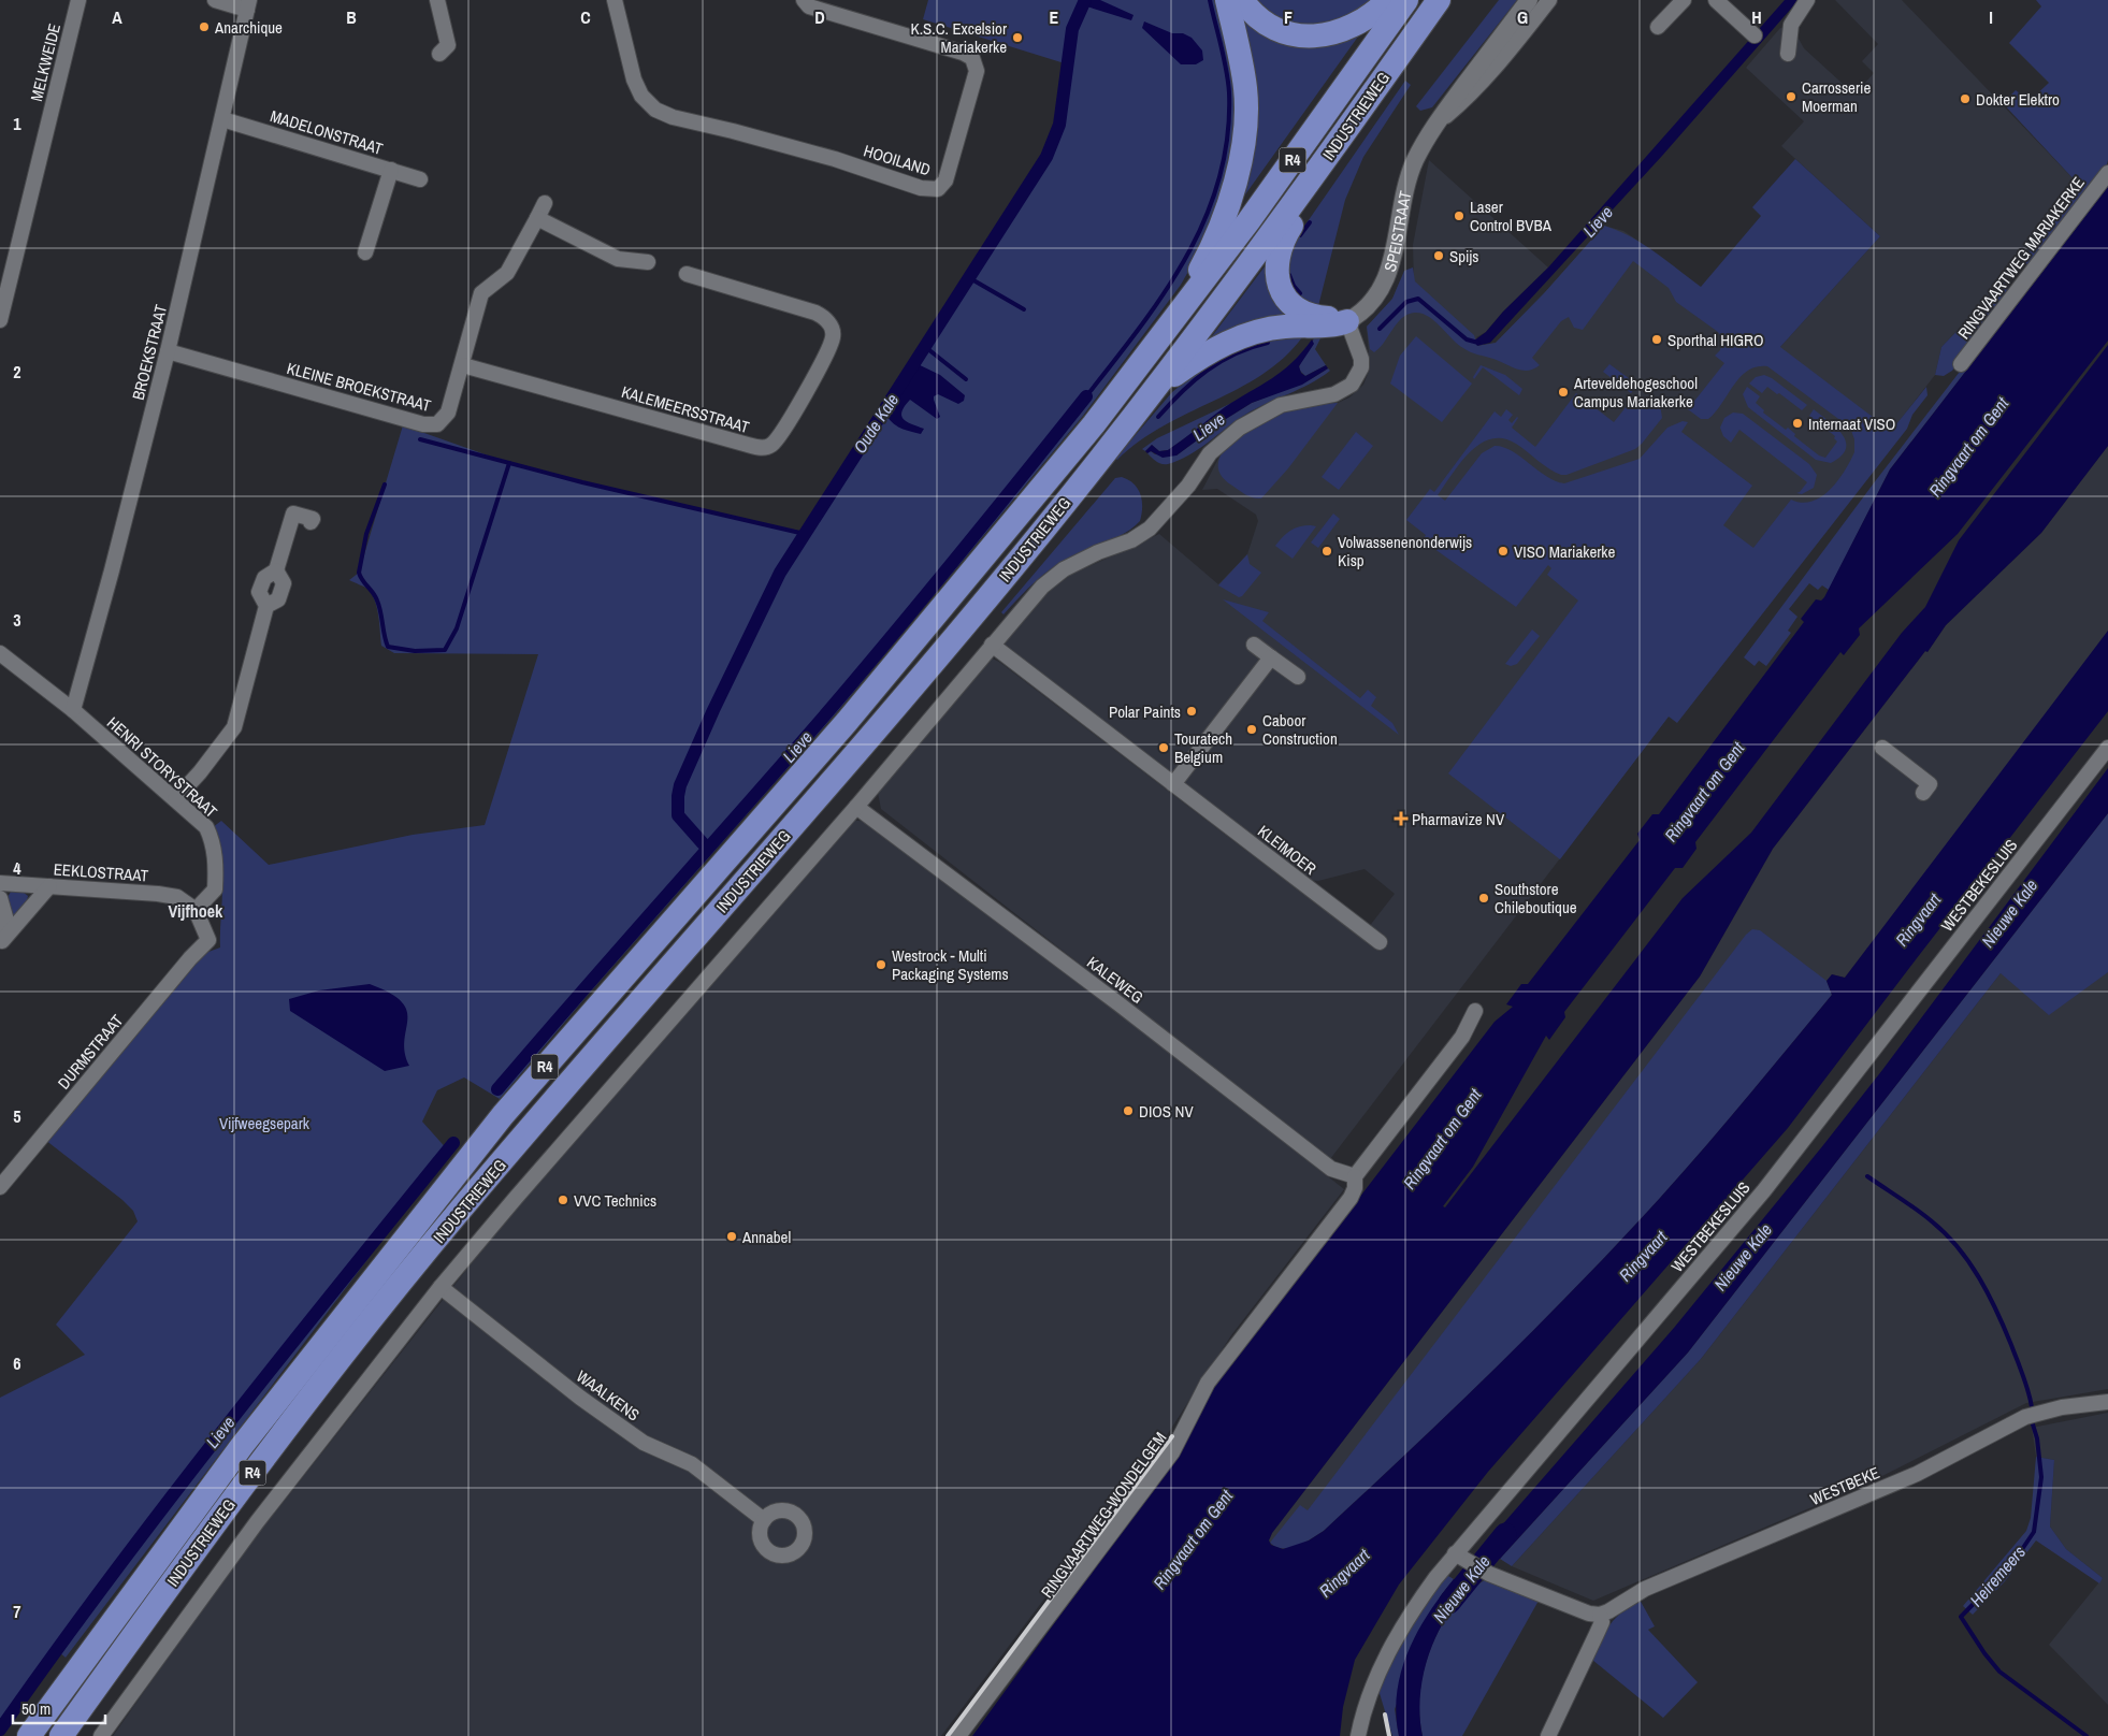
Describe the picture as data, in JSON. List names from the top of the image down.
{
  "streets": {
    "highway": ["INDUSTRIEWEG", "R4"],
    "street": [
      "MELKWEIDE",
      "MADELONSTRAAT",
      "HOOILAND",
      "SPEISTRAAT",
      "RINGVAARTWEG MARIAKERKE",
      "BROEKSTRAAT",
      "KLEINE BROEKSTRAAT",
      "KALEMEERSSTRAAT",
      "HENRI STORYSTRAAT",
      "KLEIMOER",
      "EEKLOSTRAAT",
      "WESTBEKESLUIS",
      "KALEWEG",
      "DURMSTRAAT",
      "WAALKENS",
      "WESTBEKE",
      "RINGVAARTWEG-WONDELGEM"
    ]
  },
  "crossings": [
    ["INDUSTRIEWEG", "R4"],
    ["INDUSTRIEWEG", "SPEISTRAAT"],
    ["INDUSTRIEWEG", "KLEIMOER"],
    ["INDUSTRIEWEG", "KALEWEG"],
    ["INDUSTRIEWEG", "WAALKENS"],
    ["MADELONSTRAAT", "BROEKSTRAAT"],
    ["R4", "SPEISTRAAT"],
    ["BROEKSTRAAT", "KLEINE BROEKSTRAAT"],
    ["BROEKSTRAAT", "HENRI STORYSTRAAT"],
    ["KLEINE BROEKSTRAAT", "KALEMEERSSTRAAT"],
    ["HENRI STORYSTRAAT", "EEKLOSTRAAT"],
    ["HENRI STORYSTRAAT", "DURMSTRAAT"],
    ["EEKLOSTRAAT", "DURMSTRAAT"],
    ["KALEWEG", "RINGVAARTWEG-WONDELGEM"]
  ],
  "districts": ["Vijfhoek"],
  "water": [
    "Lieve",
    "Oude Kale",
    "Ringvaart om Gent",
    "Nieuwe Kale",
    "Ringvaart",
    "Heiremeers"
  ],
  "parks": ["Vijfweegsepark"],
  "places": {
    "other": [
      "Anarchique",
      "K.S.C. Excelsior Mariakerke",
      "Carrosserie Moerman",
      "Dokter Elektro",
      "Laser Control BVBA",
      "Spijs",
      "Sporthal HIGRO",
      "Arteveldehogeschool Campus Mariakerke",
      "Internaat VISO",
      "Volwassenenonderwijs Kisp",
      "VISO Mariakerke",
      "Polar Paints",
      "Caboor Construction",
      "Touratech Belgium",
      "Southstore Chileboutique",
      "Westrock - Multi Packaging Systems",
      "DIOS NV",
      "VVC Technics",
      "Annabel"
    ],
    "health": ["Pharmavize NV"]
  },
  "scale_bar": "50 m",
  "grid": {
    "columns": [
      "A",
      "B",
      "C",
      "D",
      "E",
      "F",
      "G",
      "H",
      "I"
    ],
    "rows": [
      "1",
      "2",
      "3",
      "4",
      "5",
      "6",
      "7"
    ]
  }
}
